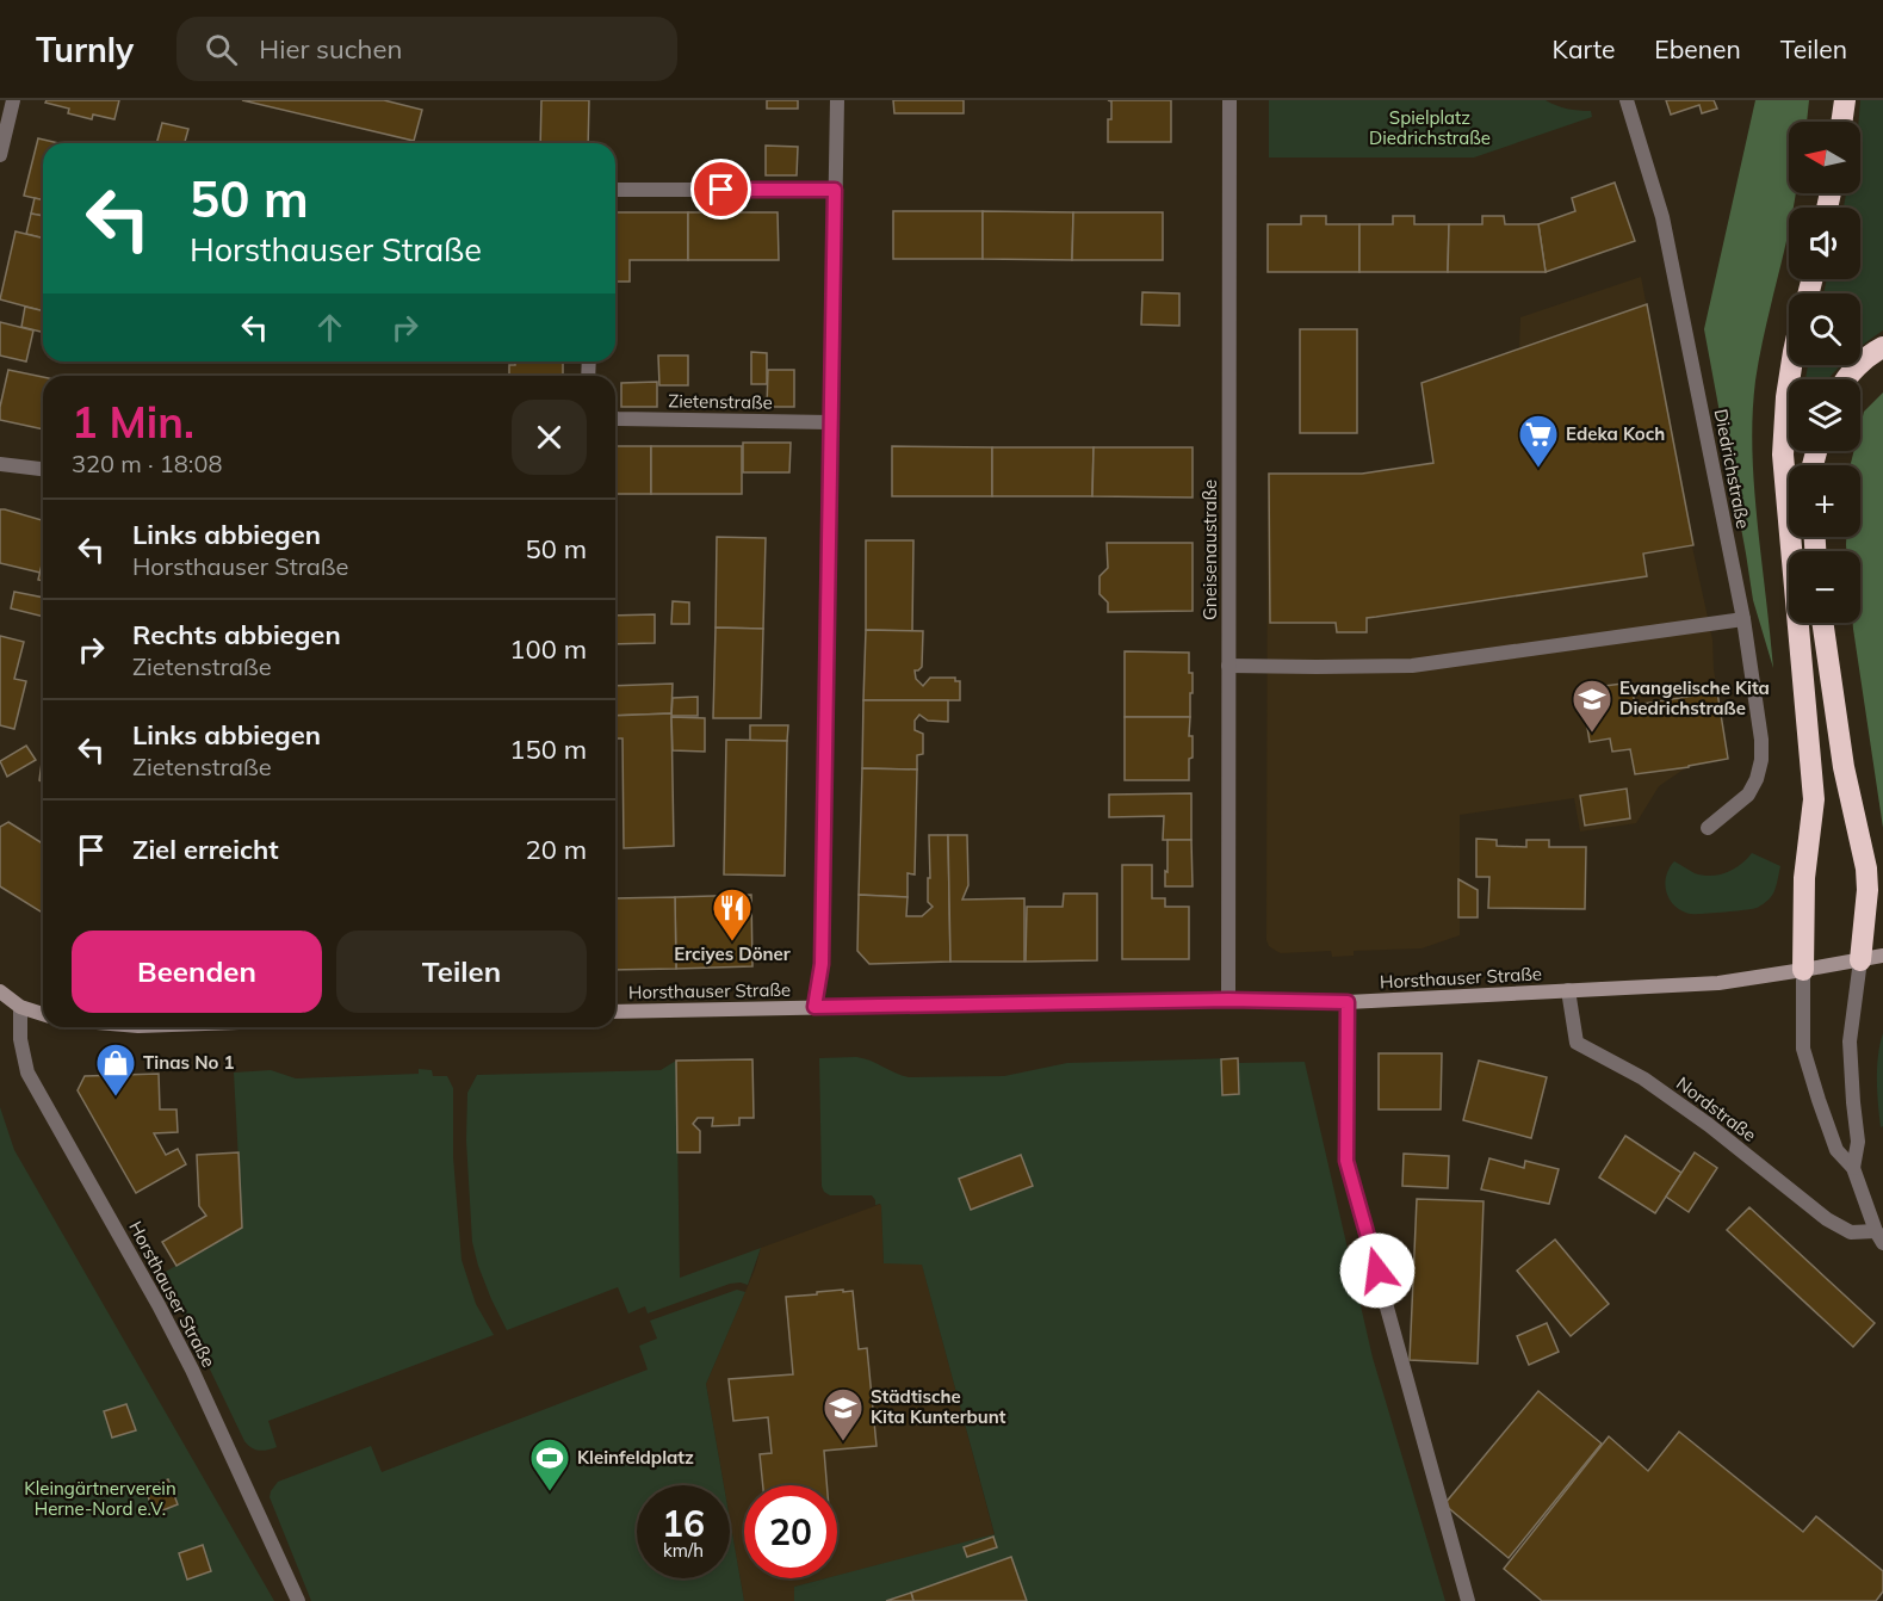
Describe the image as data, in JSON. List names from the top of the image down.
{
  "streets": {
    "main road": ["Horsthauser Straße"],
    "street": [
      "Zietenstraße",
      "Diedrichstraße",
      "Gneisenaustraße",
      "Nordstraße"
    ]
  },
  "crossings": [
    ["Gneisenaustraße", "Horsthauser Straße"],
    ["Horsthauser Straße", "Nordstraße"]
  ],
  "parks": ["Spielplatz Diedrichstraße", "Kleingärtnerverein Herne-Nord e.V."],
  "places": {
    "supermarket": ["Edeka Koch"],
    "school or university": ["Evangelische Kita Diedrichstraße", "Städtische Kita Kunterbunt"],
    "restaurant": ["Erciyes Döner"],
    "shop": ["Tinas No 1"],
    "sports": ["Kleinfeldplatz"]
  },
  "north": "left",
  "page": {
    "header": "Turnly",
    "search": "Hier suchen",
    "nav": ["Karte", "Ebenen", "Teilen"],
    "map_buttons": ["+", "−"],
    "turn": ["50 m", "Horsthauser Straße"],
    "heading": ["1 Min.", "320 m · 18:08"],
    "list": [
      {
        "name": "Links abbiegen",
        "note": "Horsthauser Straße",
        "value": "50 m"
      },
      {
        "name": "Rechts abbiegen",
        "note": "Zietenstraße",
        "value": "100 m"
      },
      {
        "name": "Links abbiegen",
        "note": "Zietenstraße",
        "value": "150 m"
      },
      {
        "name": "Ziel erreicht",
        "value": "20 m"
      }
    ],
    "buttons": ["Beenden", "Teilen"],
    "speed": "16 km/h",
    "limit": "20"
  }
}
